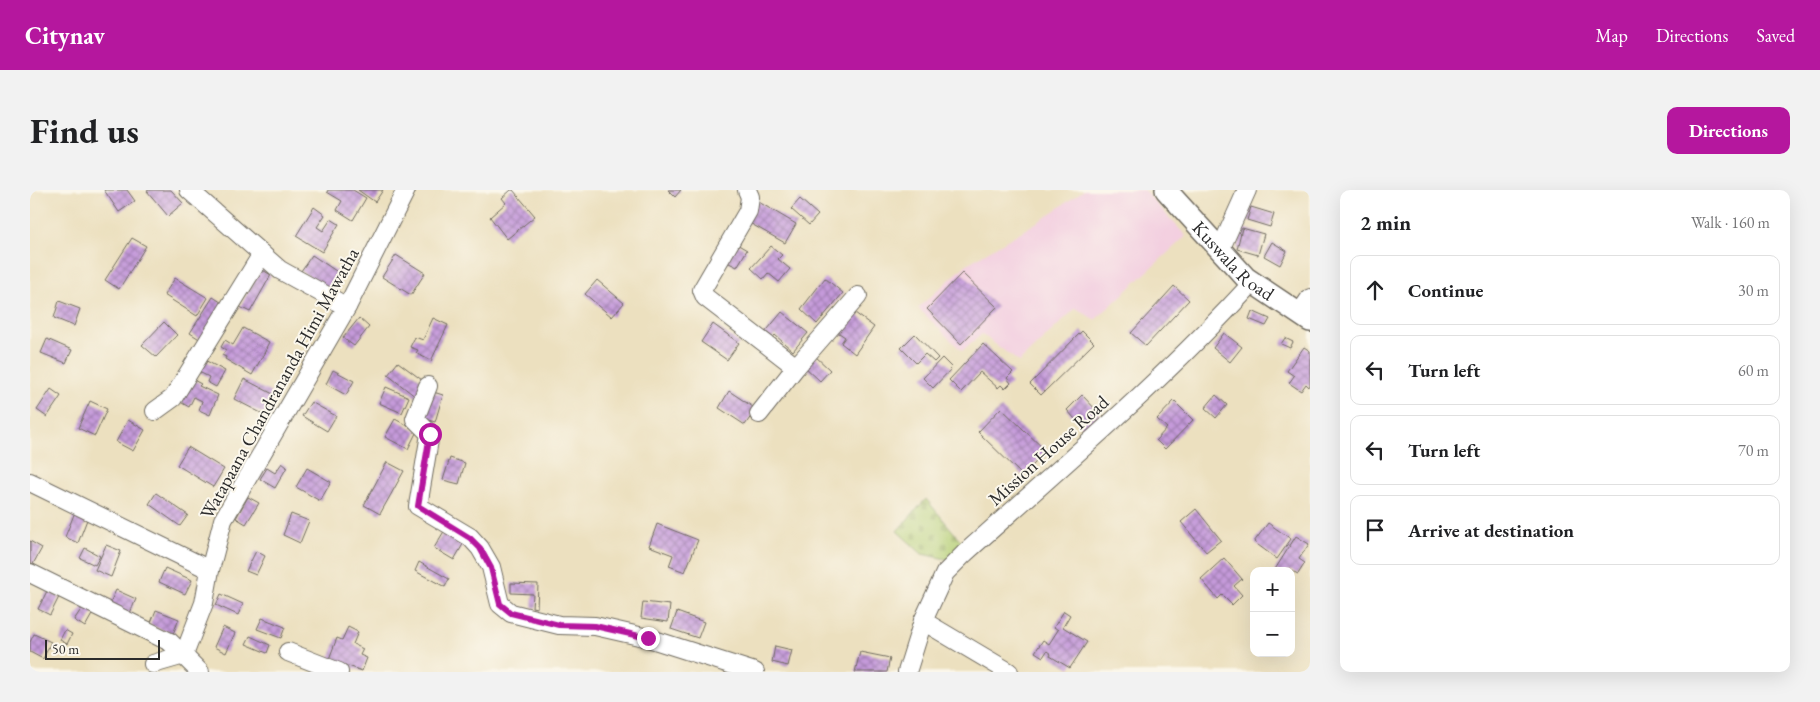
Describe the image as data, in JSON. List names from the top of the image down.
{
  "streets": {
    "street": ["Kuswala Road", "Watapaana Chandrananda Himi Mawatha", "Mission House Road"]
  },
  "crossings": [
    ["Kuswala Road", "Mission House Road"]
  ],
  "scale_bar": "50 m",
  "page": {
    "header": "Citynav",
    "nav": ["Map", "Directions", "Saved"],
    "buttons": "Directions",
    "title": "Find us",
    "heading": ["2 min", "Walk · 160 m"],
    "list": [
      ["Continue", "30 m"],
      ["Turn left", "60 m"],
      ["Turn left", "70 m"],
      "Arrive at destination"
    ],
    "map_buttons": ["+", "−"],
    "scale": "50 m"
  }
}
